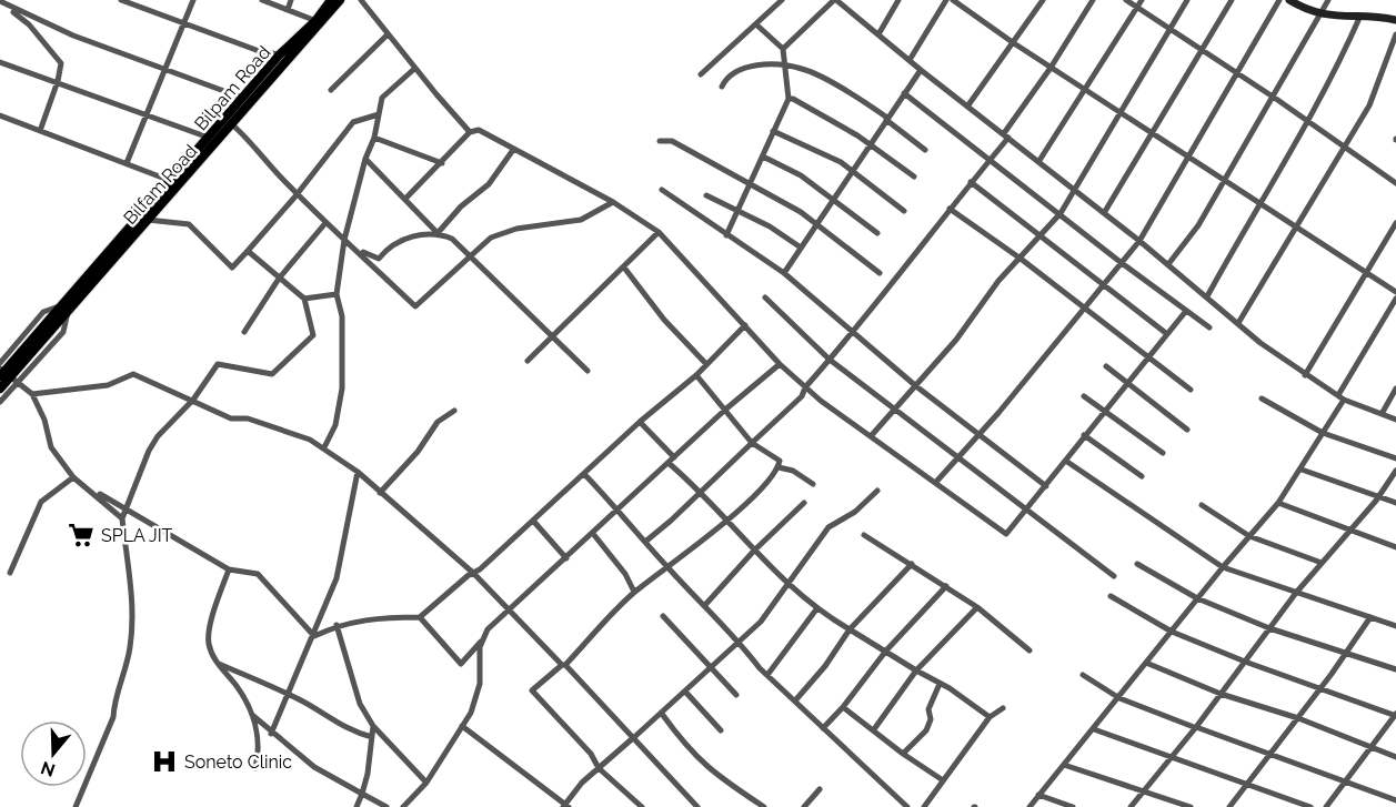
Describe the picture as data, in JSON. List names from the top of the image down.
{
  "streets": {
    "main road": ["Bilpam Road", "Bilfam Road"]
  },
  "crossings": [
    ["Bilpam Road", "Bilfam Road"]
  ],
  "places": {
    "supermarket": ["SPLA JIT"],
    "hospital": ["Soneto Clinic"]
  },
  "north": "bottom"
}
